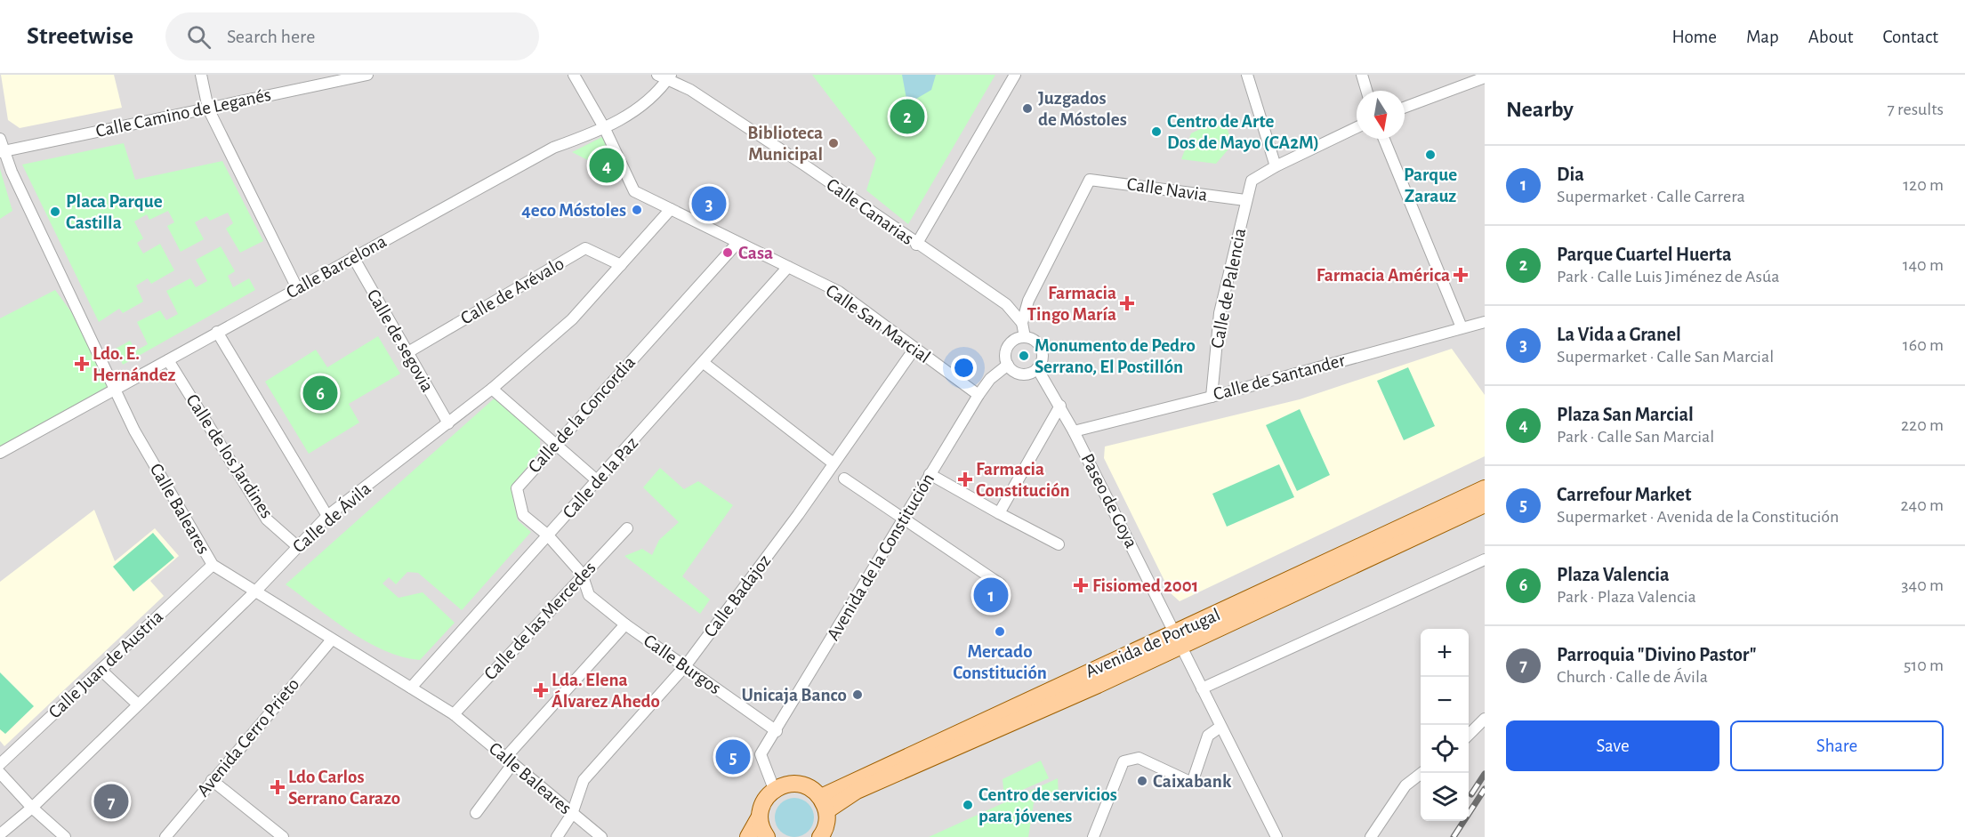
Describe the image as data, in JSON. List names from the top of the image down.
{
  "streets": {
    "main road": ["Avenida de Portugal"],
    "street": [
      "Calle Camino de Leganés",
      "Calle Navia",
      "Calle Canarias",
      "Calle Barcelona",
      "Calle de Palencia",
      "Calle de Arévalo",
      "Calle San Marcial",
      "Calle de segovia",
      "Calle de Santander",
      "Calle de la Concordia",
      "Calle de los Jardines",
      "Calle de la Paz",
      "Paseo de Goya",
      "Calle Baleares",
      "Calle de Ávila",
      "Avenida de la Constitución",
      "Calle Badajoz",
      "Calle de las Mercedes",
      "Calle Juan de Austria",
      "Calle Burgos",
      "Avenida Cerro Prieto"
    ]
  },
  "crossings": [
    ["Calle Camino de Leganés", "Calle Baleares"],
    ["Calle Navia", "Calle Canarias"],
    ["Calle Navia", "Calle de Palencia"],
    ["Calle Canarias", "Calle Barcelona"],
    ["Calle Barcelona", "Calle San Marcial"],
    ["Calle Barcelona", "Calle de segovia"],
    ["Calle Barcelona", "Calle de los Jardines"],
    ["Calle Barcelona", "Calle Baleares"],
    ["Calle de Palencia", "Calle de Santander"],
    ["Calle de Arévalo", "Calle de segovia"],
    ["Calle de Arévalo", "Calle de Ávila"],
    ["Calle San Marcial", "Calle de la Concordia"],
    ["Calle San Marcial", "Calle de la Paz"],
    ["Calle San Marcial", "Calle de Ávila"],
    ["Calle San Marcial", "Avenida de la Constitución"],
    ["Calle San Marcial", "Calle Badajoz"],
    ["Calle de segovia", "Calle de Ávila"],
    ["Calle de Santander", "Paseo de Goya"],
    ["Calle de la Concordia", "Calle de la Paz"],
    ["Calle de la Concordia", "Calle de las Mercedes"],
    ["Calle de la Concordia", "Calle Burgos"],
    ["Calle de los Jardines", "Calle de Ávila"],
    ["Calle de la Paz", "Calle Baleares"],
    ["Paseo de Goya", "Avenida de la Constitución"],
    ["Paseo de Goya", "Avenida de Portugal"],
    ["Calle Baleares", "Calle de Ávila"],
    ["Calle Baleares", "Calle Badajoz"],
    ["Calle Baleares", "Calle de las Mercedes"],
    ["Calle Baleares", "Calle Juan de Austria"],
    ["Calle Baleares", "Avenida Cerro Prieto"],
    ["Avenida de la Constitución", "Calle Burgos"],
    ["Calle Badajoz", "Calle Burgos"]
  ],
  "places": {
    "other": [
      "Juzgados de Móstoles",
      "Centro de Arte Dos de Mayo (CA2M)",
      "Biblioteca Municipal",
      "Parque Zarauz",
      "4eco Móstoles",
      "Placa Parque Castilla",
      "Casa",
      "Monumento de Pedro Serrano, El Postillón",
      "Mercado Constitución",
      "Unicaja Banco",
      "Caixabank",
      "Centro de servicios para jóvenes"
    ],
    "health": [
      "Farmacia América",
      "Farmacia Tingo María",
      "Ldo. E. Hernández",
      "Farmacia Constitución",
      "Fisiomed 2001",
      "Lda. Elena Álvarez Ahedo",
      "Ldo Carlos Serrano Carazo"
    ]
  },
  "north": "bottom",
  "page": {
    "header": "Streetwise",
    "search": "Search here",
    "nav": [
      "Home",
      "Map",
      "About",
      "Contact"
    ],
    "heading": ["Nearby", "7 results"],
    "pins": [
      "2",
      "4",
      "3",
      "6",
      "1",
      "5",
      "7"
    ],
    "list": [
      {
        "mark": "1",
        "name": "Dia",
        "note": "Supermarket · Calle Carrera",
        "value": "120 m"
      },
      {
        "mark": "2",
        "name": "Parque Cuartel Huerta",
        "note": "Park · Calle Luis Jiménez de Asúa",
        "value": "140 m"
      },
      {
        "mark": "3",
        "name": "La Vida a Granel",
        "note": "Supermarket · Calle San Marcial",
        "value": "160 m"
      },
      {
        "mark": "4",
        "name": "Plaza San Marcial",
        "note": "Park · Calle San Marcial",
        "value": "220 m"
      },
      {
        "mark": "5",
        "name": "Carrefour Market",
        "note": "Supermarket · Avenida de la Constitución",
        "value": "240 m"
      },
      {
        "mark": "6",
        "name": "Plaza Valencia",
        "note": "Park · Plaza Valencia",
        "value": "340 m"
      },
      {
        "mark": "7",
        "name": "Parroquia \"Divino Pastor\"",
        "note": "Church · Calle de Ávila",
        "value": "510 m"
      }
    ],
    "map_buttons": ["+", "−"],
    "buttons": ["Save", "Share"]
  }
}
